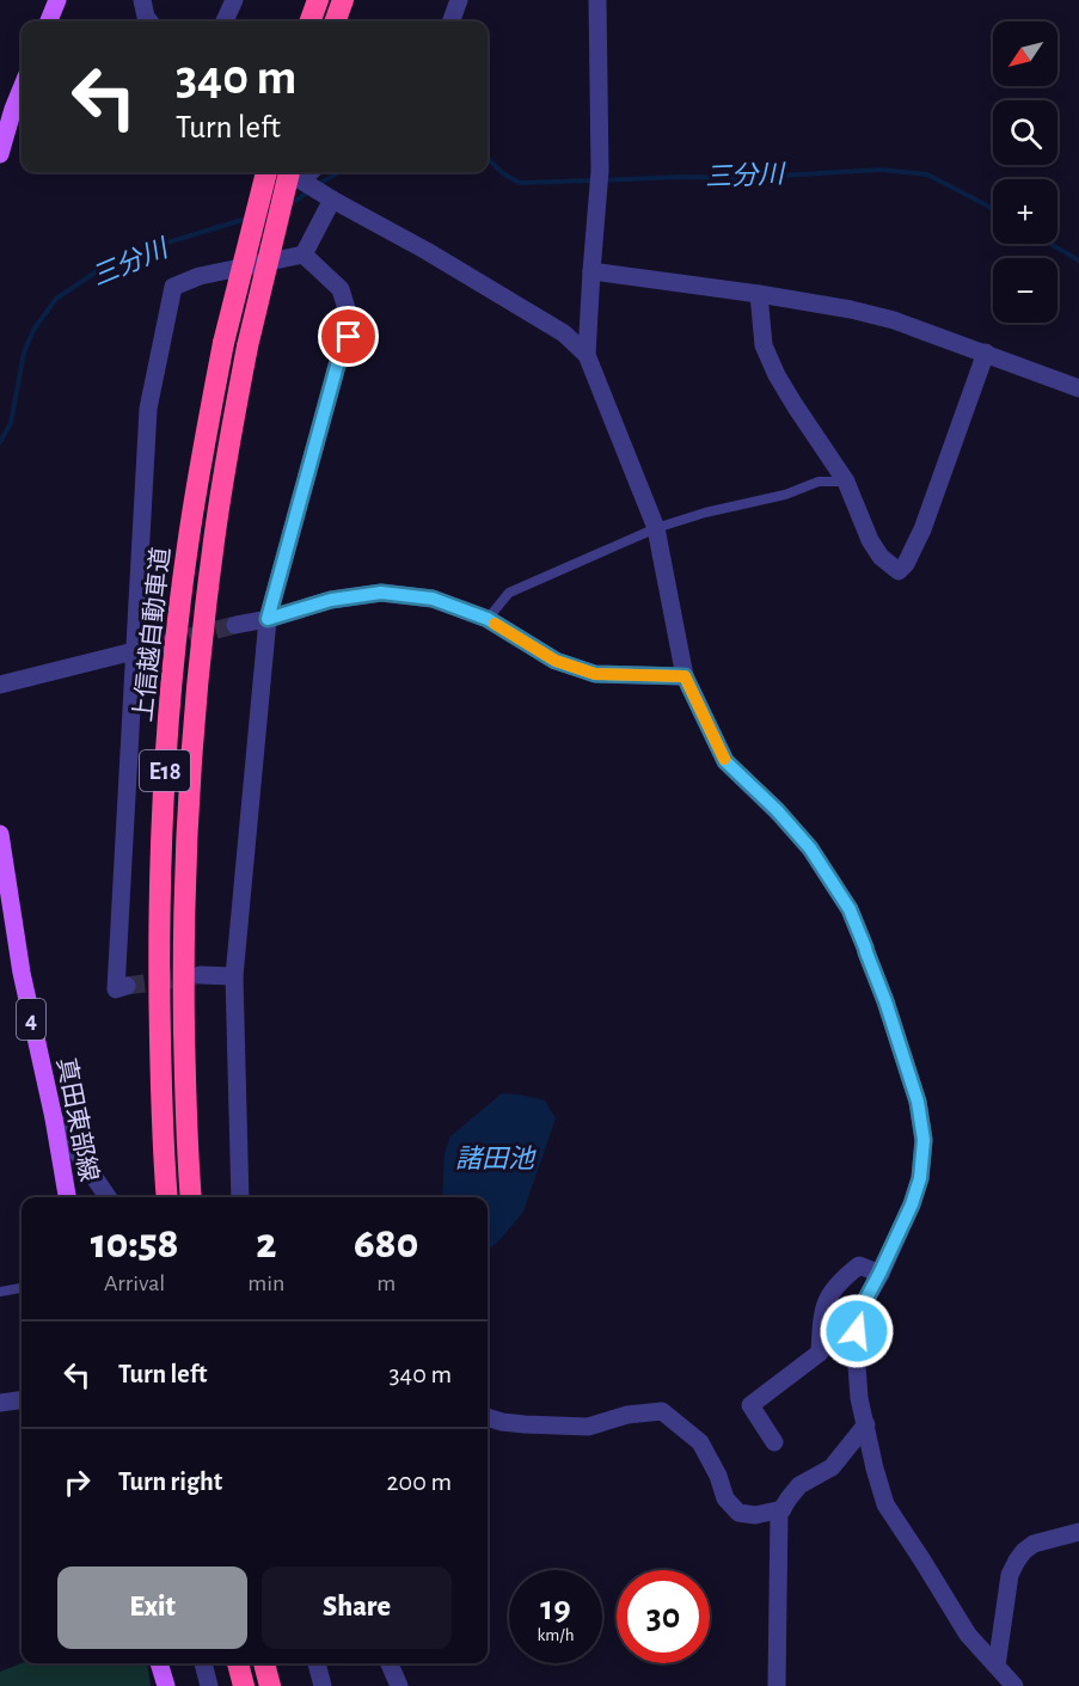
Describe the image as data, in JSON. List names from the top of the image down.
{
  "streets": {
    "highway": ["上信越自動車道", "E18"],
    "main road": ["4", "真田東部線"]
  },
  "water": ["三分川", "諸田池"],
  "north": "bottom left",
  "page": {
    "map_buttons": ["+", "−"],
    "turn": ["340 m", "Turn left"],
    "eta": [
      "10:58",
      "Arrival",
      "2",
      "min",
      "680",
      "m"
    ],
    "list": [
      {
        "name": "Turn left",
        "value": "340 m"
      },
      {
        "name": "Turn right",
        "value": "200 m"
      }
    ],
    "buttons": ["Exit", "Share"],
    "speed": "19 km/h",
    "limit": "30"
  }
}
